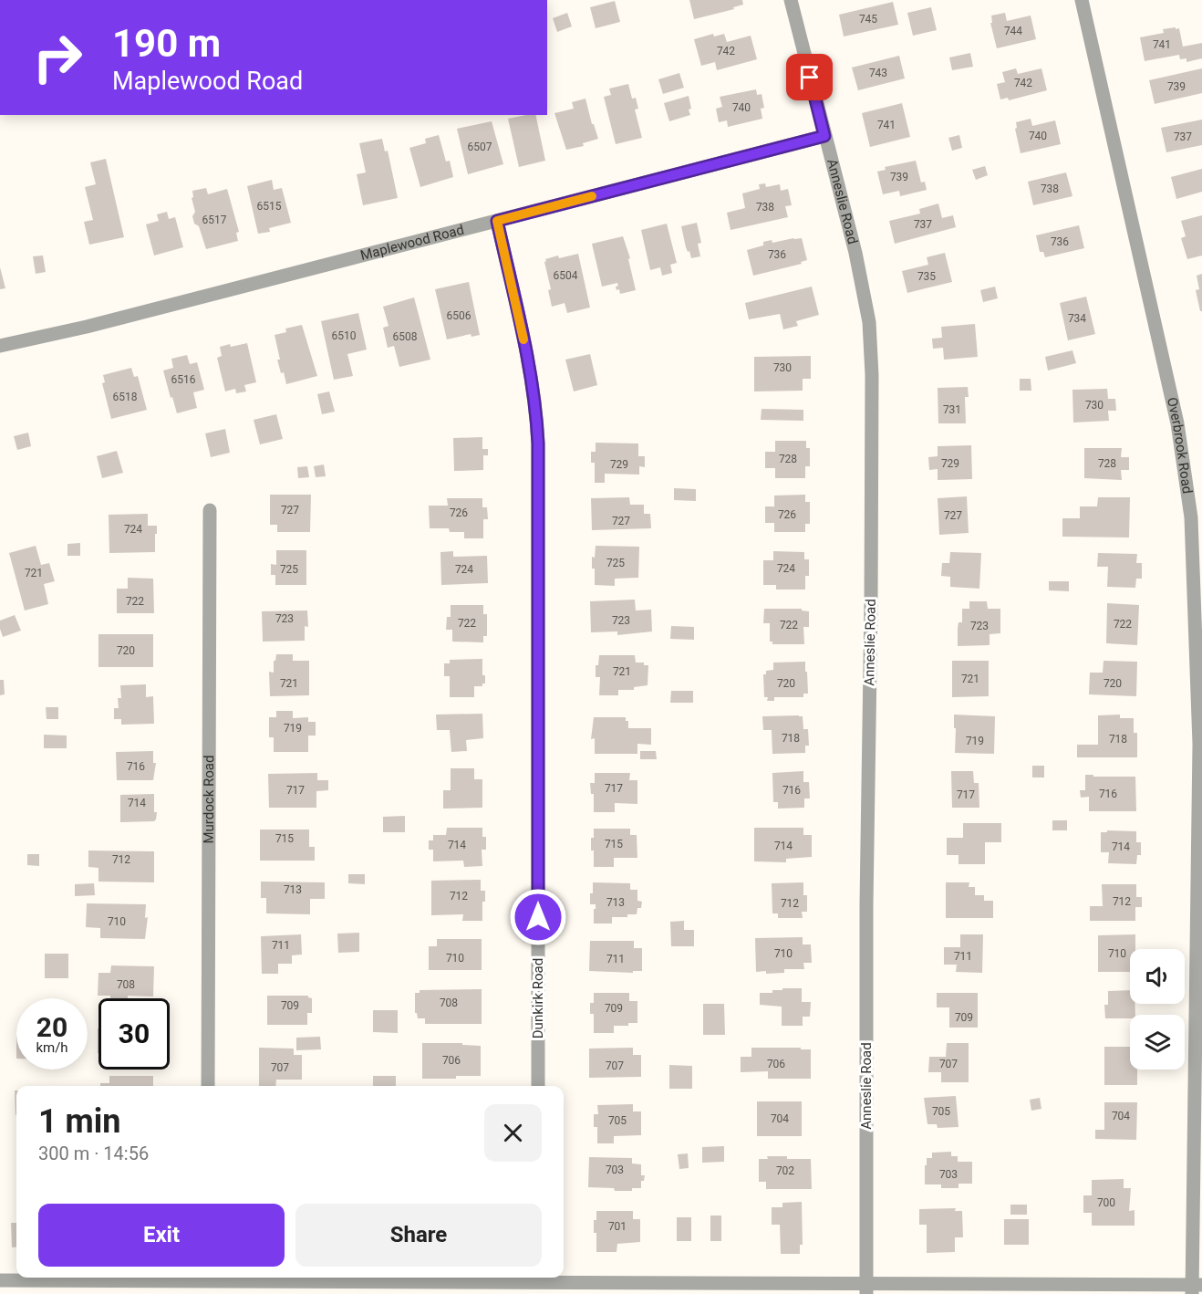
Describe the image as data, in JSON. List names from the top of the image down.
{
  "streets": {
    "street": [
      "Anneslie Road",
      "Maplewood Road",
      "Overbrook Road",
      "Murdock Road",
      "Dunkirk Road"
    ]
  },
  "crossings": [
    ["Anneslie Road", "Maplewood Road"],
    ["Maplewood Road", "Dunkirk Road"]
  ],
  "house_numbers": [
    "745",
    "744",
    "741",
    "742",
    "743",
    "742",
    "739",
    "740",
    "741",
    "740",
    "737",
    "6507",
    "739",
    "738",
    "6515",
    "738",
    "6517",
    "737",
    "736",
    "736",
    "6504",
    "735",
    "6506",
    "734",
    "6510",
    "6508",
    "730",
    "6516",
    "6518",
    "730",
    "731",
    "728",
    "729",
    "728",
    "729",
    "727",
    "726",
    "726",
    "727",
    "727",
    "724",
    "725",
    "724",
    "725",
    "724",
    "721",
    "722",
    "723",
    "723",
    "722",
    "722",
    "722",
    "723",
    "720",
    "721",
    "721",
    "721",
    "720",
    "720",
    "719",
    "718",
    "718",
    "719",
    "716",
    "717",
    "717",
    "716",
    "716",
    "717",
    "714",
    "715",
    "715",
    "714",
    "714",
    "714",
    "712",
    "713",
    "712",
    "712",
    "713",
    "712",
    "710",
    "711",
    "710",
    "710",
    "711",
    "710",
    "711",
    "708",
    "708",
    "709",
    "709",
    "709",
    "706",
    "706",
    "707",
    "707",
    "707",
    "705",
    "704",
    "704",
    "705",
    "703",
    "702",
    "703",
    "700",
    "701"
  ],
  "page": {
    "turn": ["190 m", "Maplewood Road"],
    "speed": "20 km/h",
    "limit": "30",
    "heading": ["1 min", "300 m · 14:56"],
    "buttons": ["Exit", "Share"]
  }
}
